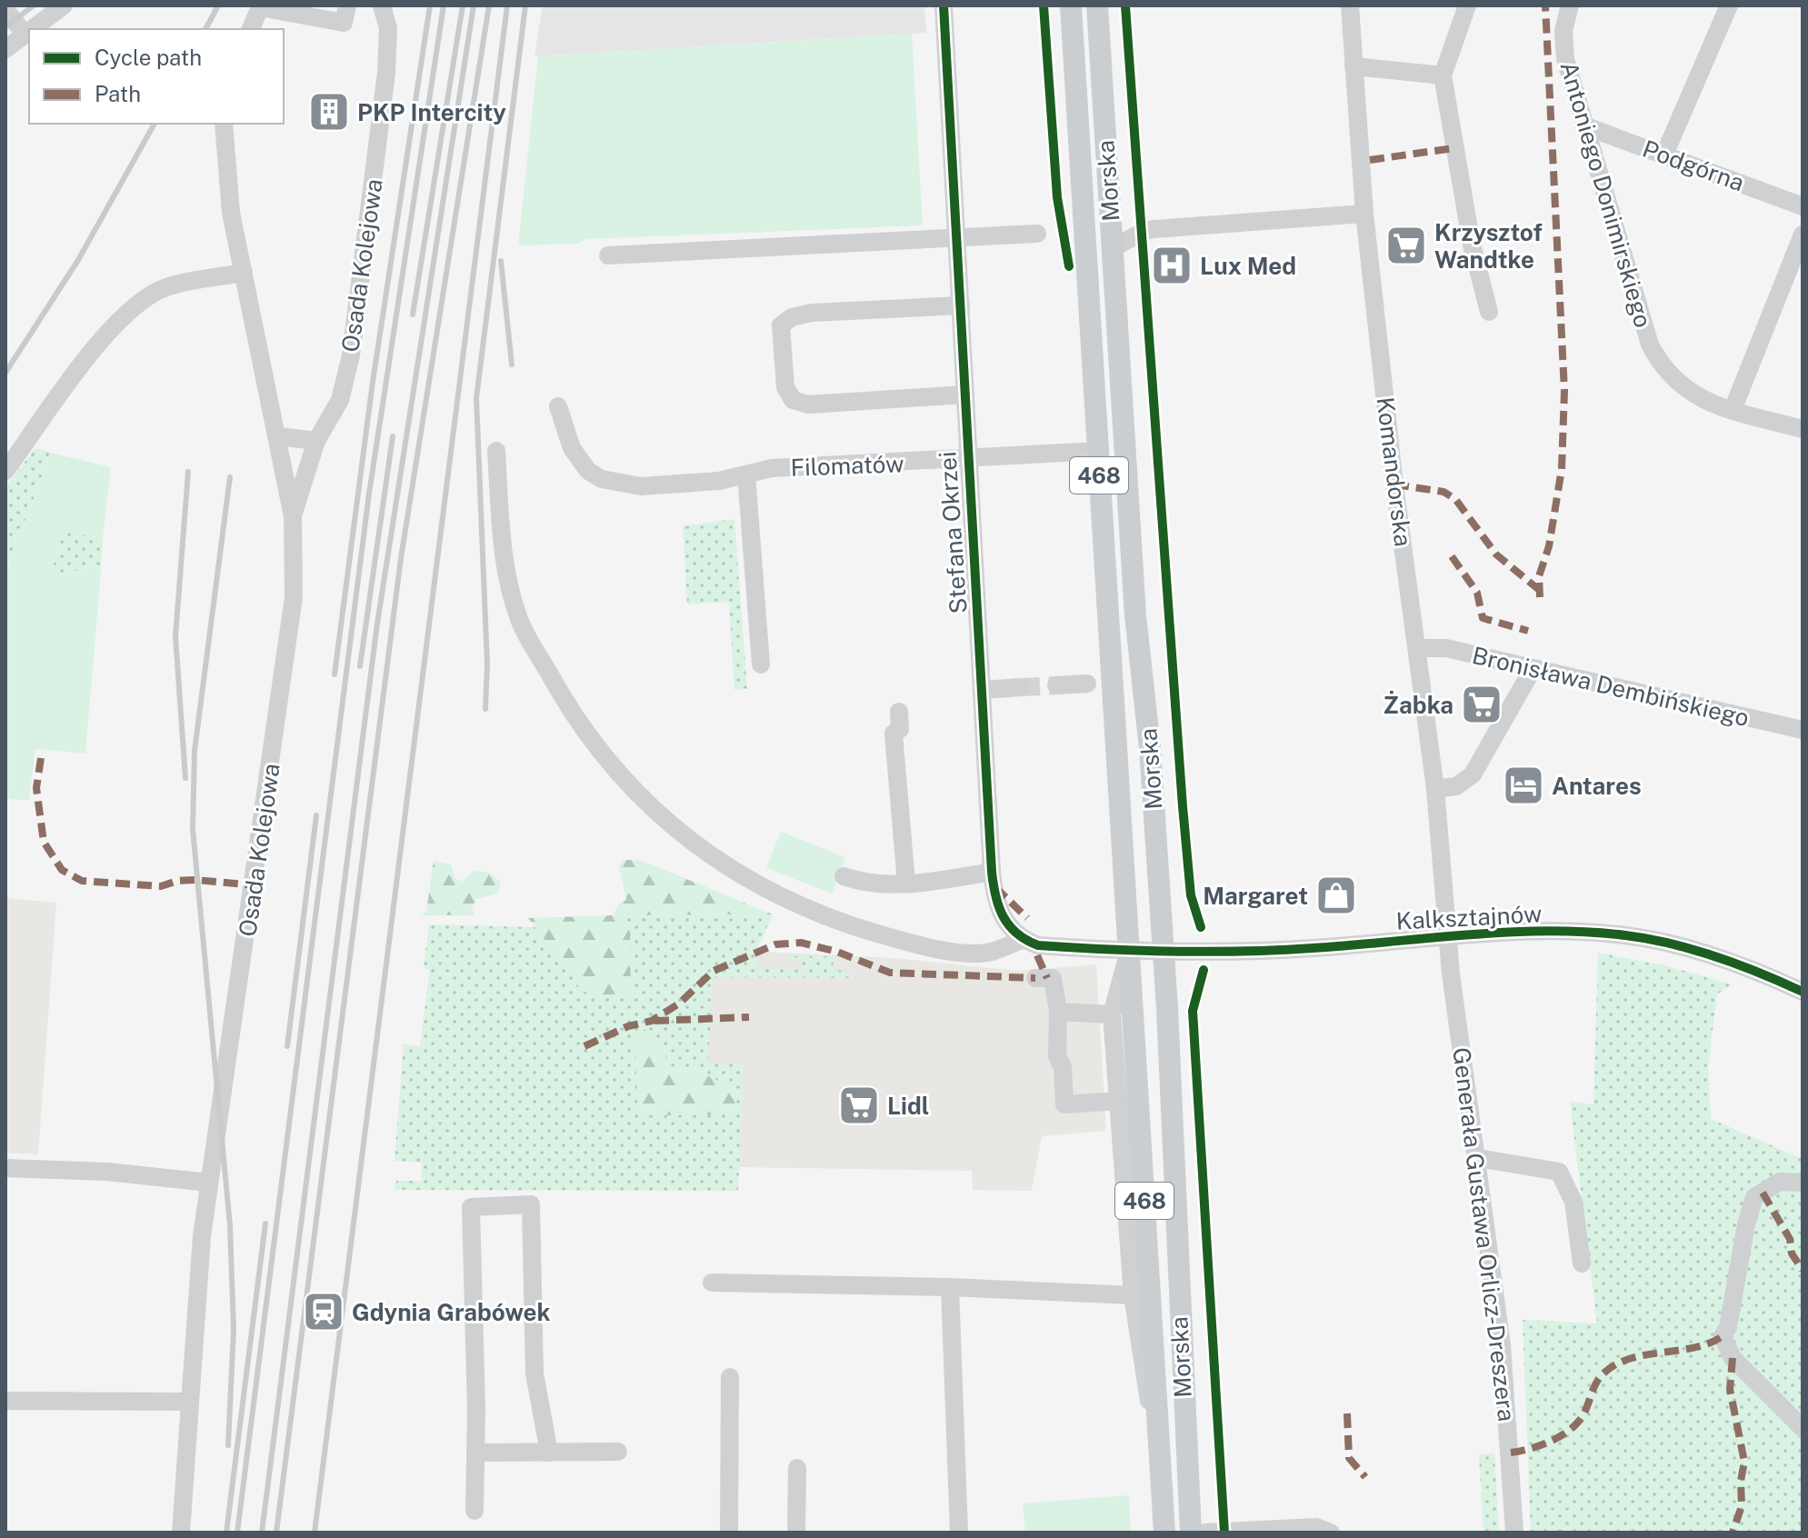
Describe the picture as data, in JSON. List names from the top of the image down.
{
  "streets": {
    "main road": ["Morska", "468"],
    "street": [
      "Podgórna",
      "Antoniego Donimirskiego",
      "Osada Kolejowa",
      "Filomatów",
      "Komandorska",
      "Stefana Okrzei",
      "Bronisława Dembińskiego",
      "Kalksztajnów",
      "Generała Gustawa Orlicz-Dreszera"
    ]
  },
  "crossings": [
    ["Podgórna", "Antoniego Donimirskiego"],
    ["Morska", "Filomatów"],
    ["Morska", "Kalksztajnów"],
    ["Filomatów", "Stefana Okrzei"],
    ["Komandorska", "Bronisława Dembińskiego"],
    ["Komandorska", "Kalksztajnów"],
    ["Komandorska", "Generała Gustawa Orlicz-Dreszera"],
    ["Kalksztajnów", "Generała Gustawa Orlicz-Dreszera"]
  ],
  "places": {
    "building": ["PKP Intercity"],
    "supermarket": ["Krzysztof Wandtke", "Żabka", "Lidl"],
    "hospital": ["Lux Med"],
    "hotel": ["Antares"],
    "shop": ["Margaret"],
    "station": ["Gdynia Grabówek"]
  },
  "legend": ["Cycle path", "Path"]
}
